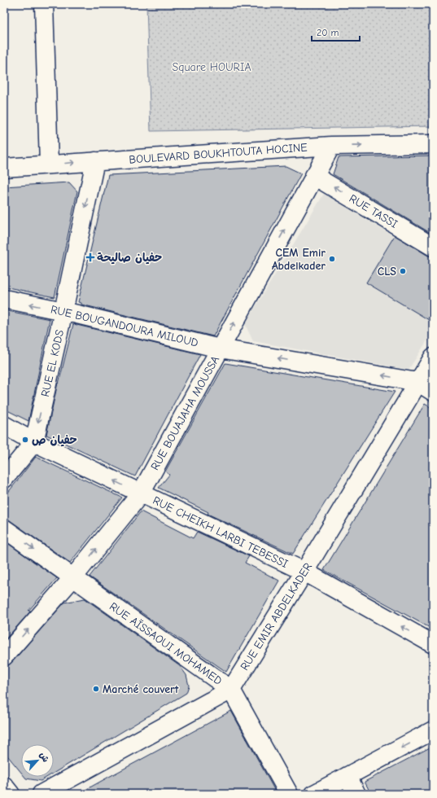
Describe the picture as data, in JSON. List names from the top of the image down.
{
  "streets": {
    "street": [
      "BOULEVARD BOUKHTOUTA HOCINE",
      "RUE TASSI",
      "RUE BOUGANDOURA MILOUD",
      "RUE EL KODS",
      "RUE BOUAJAHA MOUSSA",
      "RUE CHEIKH LARBI TEBESSI",
      "RUE EMIR ABDELKADER",
      "RUE AÏSSAOUI MOHAMED"
    ]
  },
  "crossings": [
    ["BOULEVARD BOUKHTOUTA HOCINE", "RUE EL KODS"],
    ["BOULEVARD BOUKHTOUTA HOCINE", "RUE BOUAJAHA MOUSSA"],
    ["RUE TASSI", "RUE BOUAJAHA MOUSSA"],
    ["RUE BOUGANDOURA MILOUD", "RUE EL KODS"],
    ["RUE BOUGANDOURA MILOUD", "RUE BOUAJAHA MOUSSA"],
    ["RUE BOUGANDOURA MILOUD", "RUE EMIR ABDELKADER"],
    ["RUE EL KODS", "RUE CHEIKH LARBI TEBESSI"],
    ["RUE BOUAJAHA MOUSSA", "RUE CHEIKH LARBI TEBESSI"],
    ["RUE BOUAJAHA MOUSSA", "RUE AÏSSAOUI MOHAMED"],
    ["RUE CHEIKH LARBI TEBESSI", "RUE EMIR ABDELKADER"],
    ["RUE EMIR ABDELKADER", "RUE AÏSSAOUI MOHAMED"]
  ],
  "one_way": [
    "RUE TASSI",
    "RUE BOUGANDOURA MILOUD",
    "RUE EL KODS",
    "RUE BOUAJAHA MOUSSA",
    "RUE CHEIKH LARBI TEBESSI"
  ],
  "parks": ["Square HOURIA"],
  "places": {
    "health": ["حفيان صاليحة"],
    "other": [
      "CEM Emir Abdelkader",
      "CLS",
      "حفيان ص",
      "Marché couvert"
    ]
  },
  "scale_bar": "20 m",
  "north": "top right"
}
